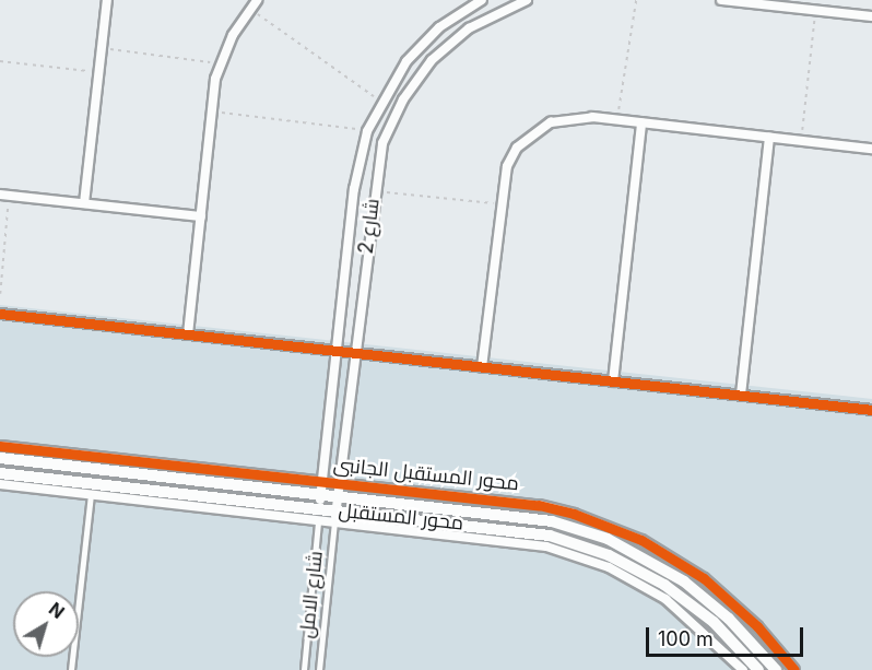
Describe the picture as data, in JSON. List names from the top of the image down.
{
  "streets": {
    "street": ["شارع 2", "محور المستقبل الجانبى", "محور المستقبل"],
    "lane": ["شارع الامل"]
  },
  "crossings": [
    ["شارع 2", "محور المستقبل الجانبى"],
    ["شارع 2", "محور المستقبل"],
    ["شارع 2", "شارع الامل"],
    ["محور المستقبل الجانبى", "محور المستقبل"],
    ["محور المستقبل", "شارع الامل"]
  ],
  "scale_bar": "100 m",
  "north": "top right"
}
